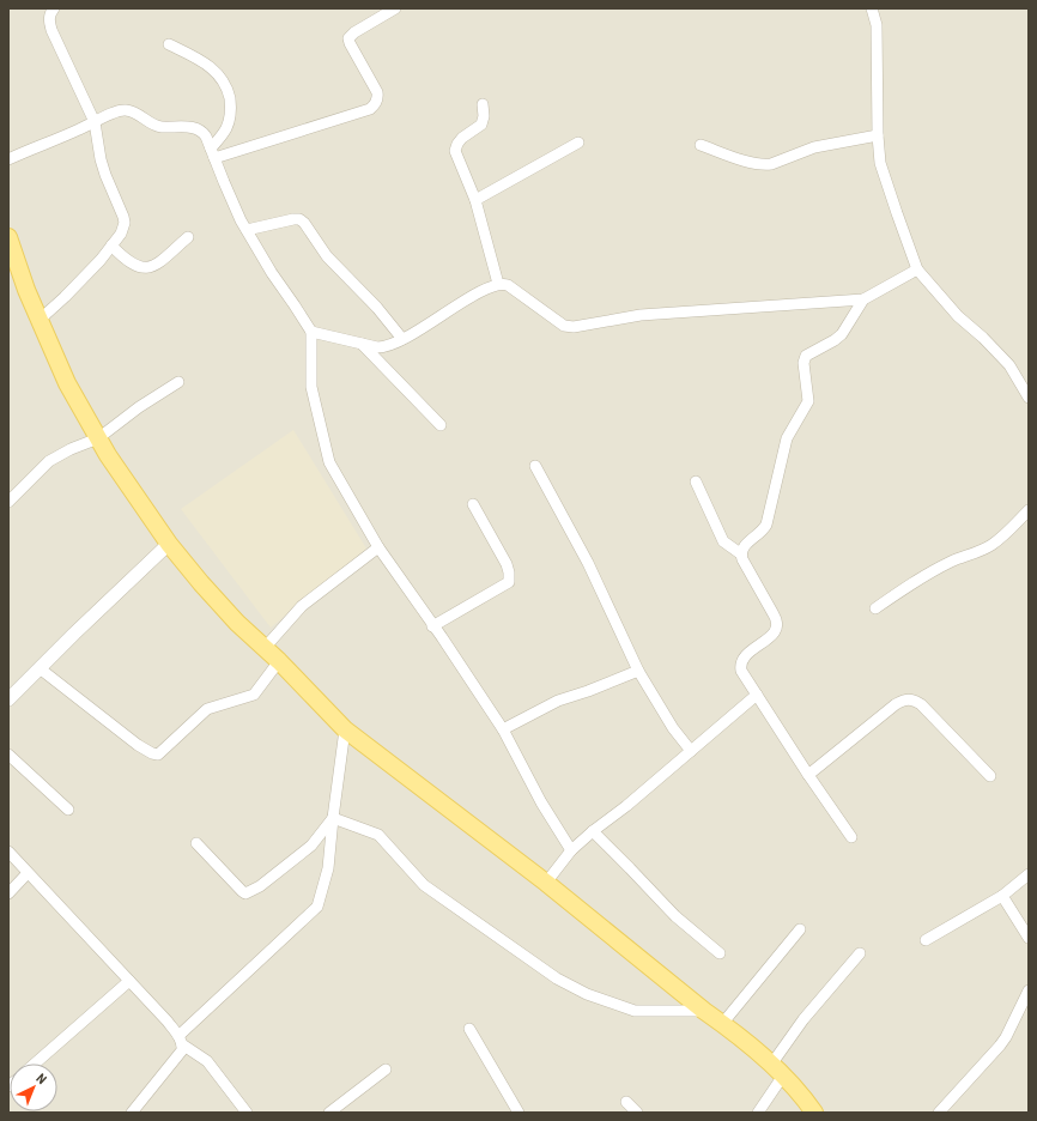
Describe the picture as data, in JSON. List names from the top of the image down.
{
  "north": "top right"
}
